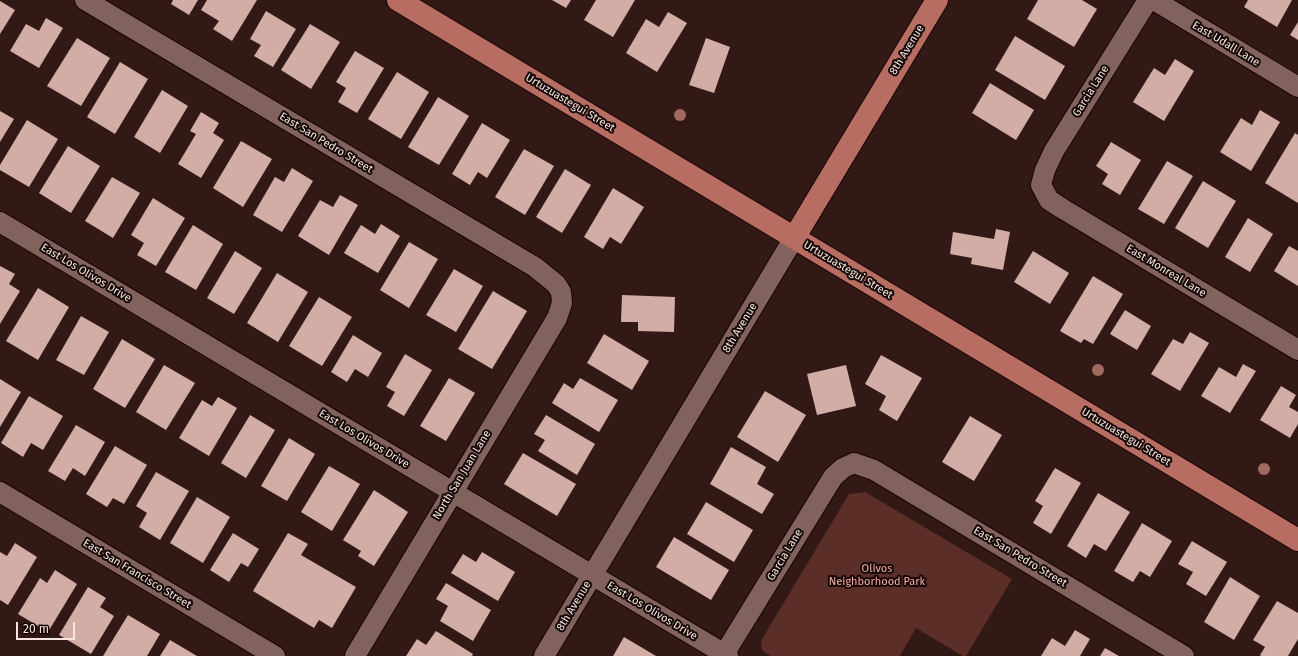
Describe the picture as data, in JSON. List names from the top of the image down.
{
  "streets": {
    "main road": ["8th Avenue", "Urtuzuastegui Street"],
    "street": [
      "East Udall Lane",
      "Garcia Lane",
      "East San Pedro Street",
      "East Monreal Lane",
      "East Los Olivos Drive",
      "North San Juan Lane",
      "East San Francisco Street"
    ]
  },
  "crossings": [
    ["8th Avenue", "Urtuzuastegui Street"],
    ["8th Avenue", "East Los Olivos Drive"],
    ["Garcia Lane", "East San Pedro Street"],
    ["Garcia Lane", "East Monreal Lane"],
    ["Garcia Lane", "East Los Olivos Drive"],
    ["East San Pedro Street", "North San Juan Lane"],
    ["East Los Olivos Drive", "North San Juan Lane"]
  ],
  "parks": ["Olivos Neighborhood Park"],
  "scale_bar": "20 m"
}
